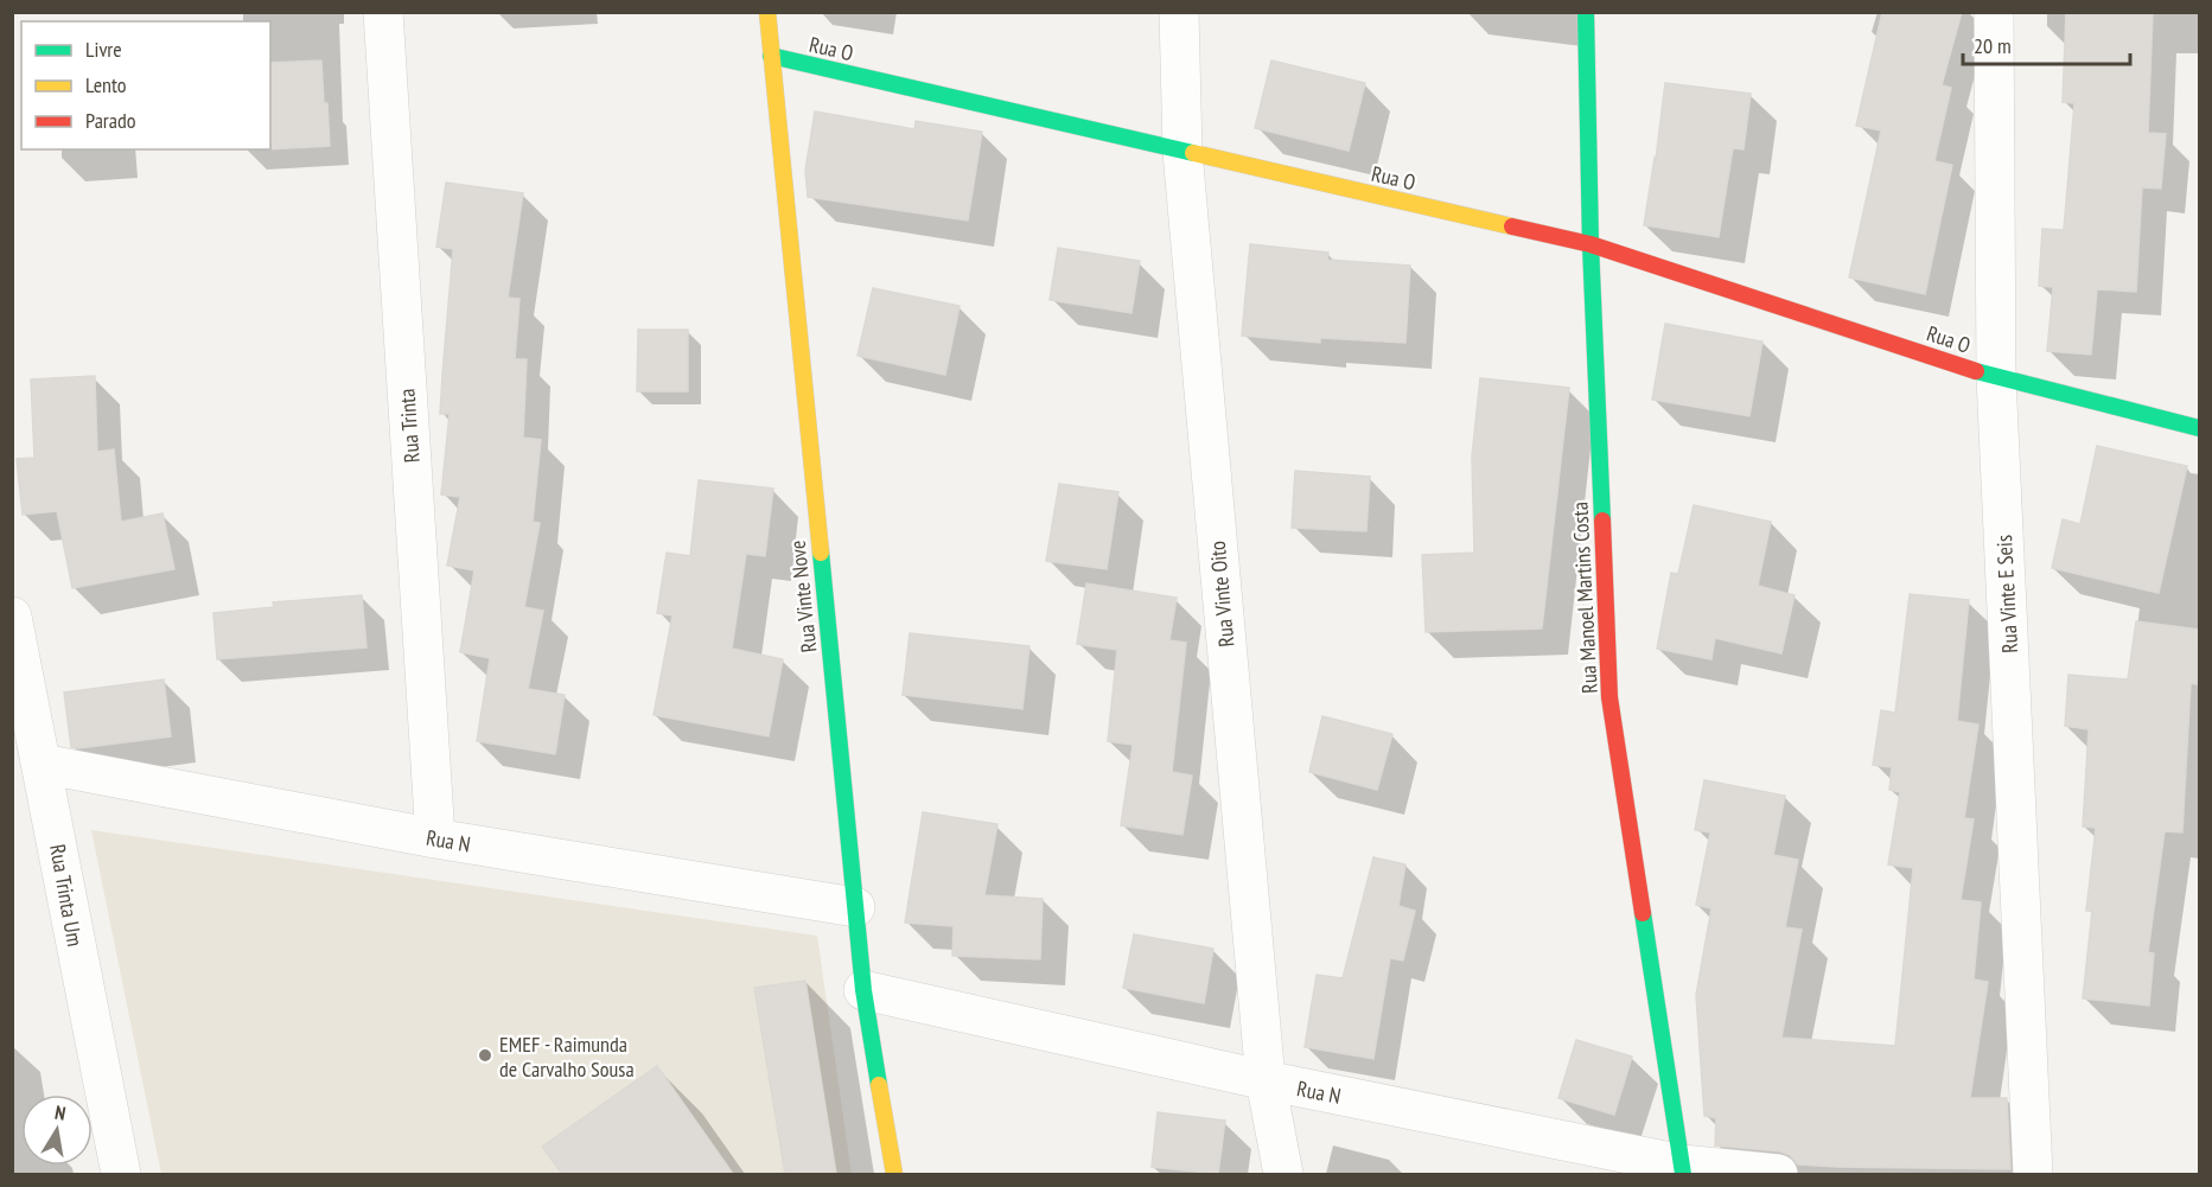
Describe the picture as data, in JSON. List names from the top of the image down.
{
  "streets": {
    "street": [
      "Rua O",
      "Rua Trinta",
      "Rua Vinte Oito",
      "Rua Vinte E Seis",
      "Rua Vinte Nove",
      "Rua Manoel Martins Costa",
      "Rua N",
      "Rua Trinta Um"
    ]
  },
  "crossings": [
    ["Rua O", "Rua Vinte Oito"],
    ["Rua O", "Rua Vinte E Seis"],
    ["Rua O", "Rua Vinte Nove"],
    ["Rua O", "Rua Manoel Martins Costa"],
    ["Rua Trinta", "Rua N"],
    ["Rua Vinte Oito", "Rua N"],
    ["Rua Vinte Nove", "Rua N"],
    ["Rua Manoel Martins Costa", "Rua N"],
    ["Rua N", "Rua Trinta Um"]
  ],
  "places": ["EMEF - Raimunda de Carvalho Sousa"],
  "legend": ["Livre", "Lento", "Parado"],
  "scale_bar": "20 m",
  "north": "top"
}
